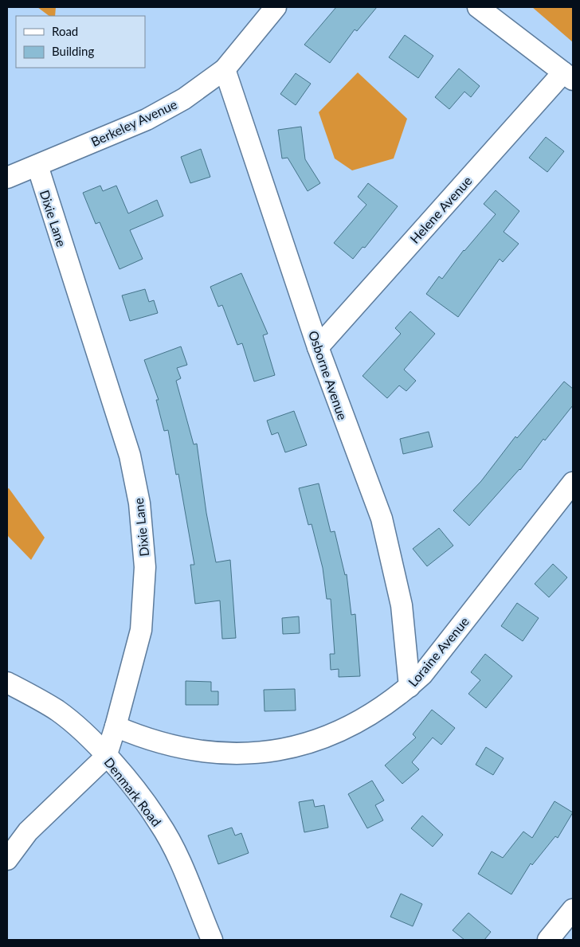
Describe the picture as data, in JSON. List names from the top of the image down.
{
  "streets": {
    "street": [
      "Berkeley Avenue",
      "Helene Avenue",
      "Dixie Lane",
      "Osborne Avenue",
      "Loraine Avenue",
      "Denmark Road"
    ]
  },
  "crossings": [
    ["Berkeley Avenue", "Dixie Lane"],
    ["Berkeley Avenue", "Osborne Avenue"],
    ["Helene Avenue", "Osborne Avenue"],
    ["Dixie Lane", "Loraine Avenue"],
    ["Dixie Lane", "Denmark Road"],
    ["Osborne Avenue", "Loraine Avenue"]
  ],
  "legend": ["Road", "Building"]
}
